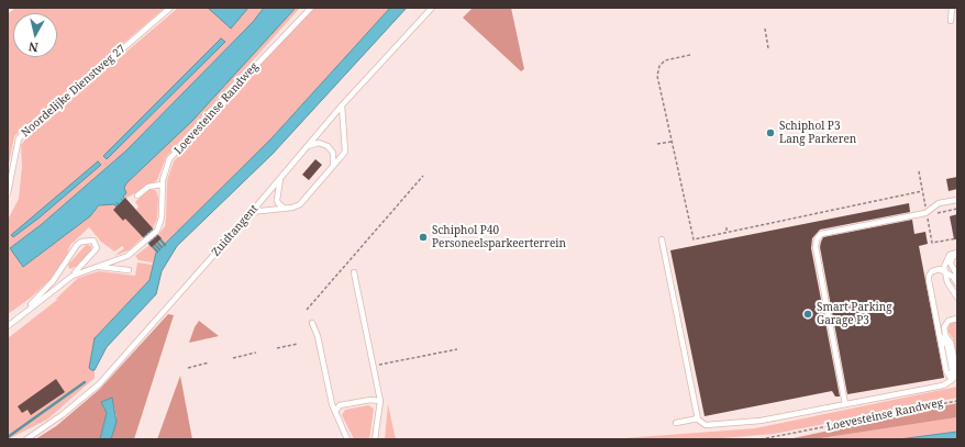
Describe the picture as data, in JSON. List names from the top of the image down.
{
  "streets": {
    "lane": ["Noordelijke Dienstweg 27", "Loevesteinse Randweg", "Zuidtangent"]
  },
  "places": ["Schiphol P3 Lang Parkeren", "Schiphol P40 Personeelsparkeerterrein", "Smart Parking Garage P3"],
  "north": "bottom"
}
